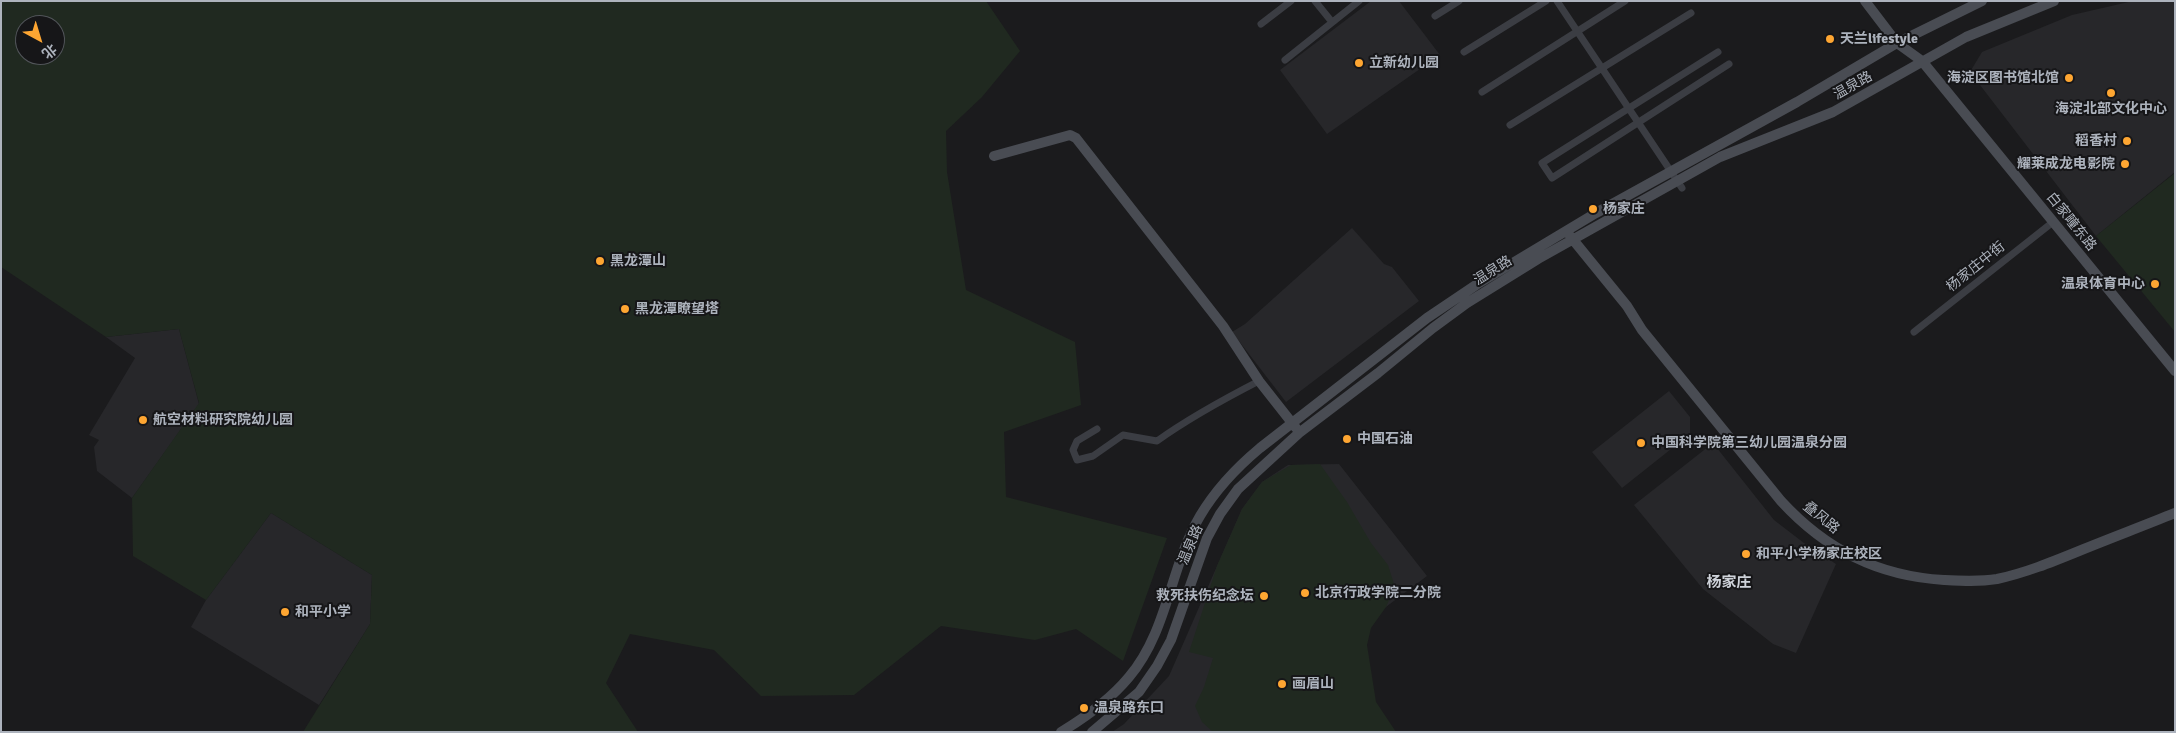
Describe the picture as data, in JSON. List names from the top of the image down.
{
  "streets": {
    "main road": ["温泉路", "白家疃东路", "叠风路"],
    "street": ["杨家庄中街"]
  },
  "crossings": [
    ["温泉路", "白家疃东路"],
    ["温泉路", "叠风路"],
    ["白家疃东路", "杨家庄中街"]
  ],
  "districts": ["杨家庄"],
  "places": [
    "天兰lifestyle",
    "立新幼儿园",
    "海淀区图书馆北馆",
    "海淀北部文化中心",
    "稻香村",
    "耀莱成龙电影院",
    "杨家庄",
    "黑龙潭山",
    "温泉体育中心",
    "黑龙潭瞭望塔",
    "航空材料研究院幼儿园",
    "中国石油",
    "中国科学院第三幼儿园温泉分园",
    "和平小学杨家庄校区",
    "北京行政学院二分院",
    "救死扶伤纪念坛",
    "和平小学",
    "画眉山",
    "温泉路东口"
  ],
  "north": "bottom right"
}
